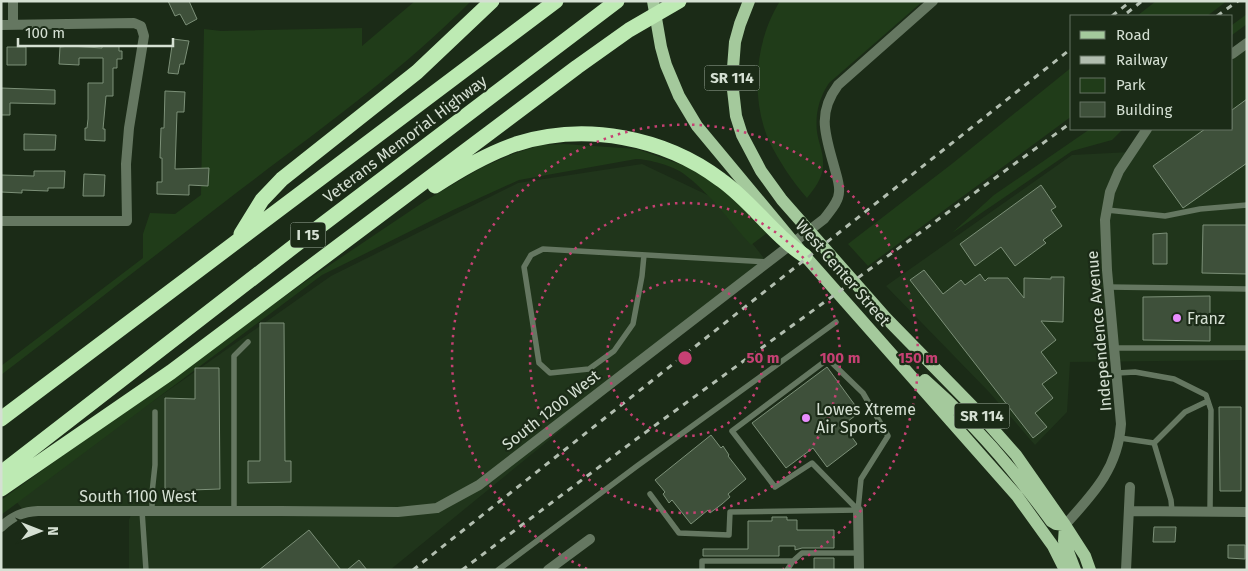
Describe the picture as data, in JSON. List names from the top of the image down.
{
  "streets": {
    "highway": ["Veterans Memorial Highway", "I 15"],
    "main road": ["SR 114", "West Center Street"],
    "street": ["Independence Avenue", "South 1200 West", "South 1100 West"]
  },
  "crossings": [
    ["West Center Street", "Independence Avenue"],
    ["South 1200 West", "South 1100 West"]
  ],
  "places": ["Franz", "Lowes Xtreme Air Sports"],
  "legend": [
    "Road",
    "Railway",
    "Park",
    "Building"
  ],
  "scale_bar": "100 m",
  "north": "right",
  "rings": ["50 m", "100 m", "150 m"]
}
